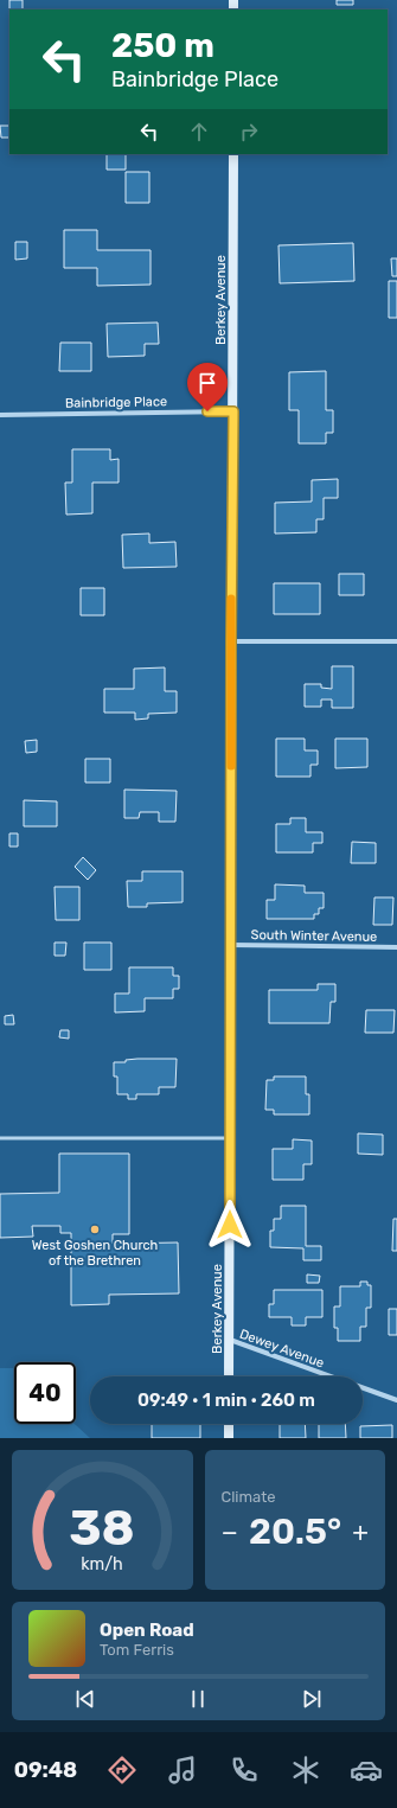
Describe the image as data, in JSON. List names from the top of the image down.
{
  "streets": {
    "street": [
      "Berkey Avenue",
      "Bainbridge Place",
      "South Winter Avenue",
      "Dewey Avenue"
    ]
  },
  "crossings": [
    ["Berkey Avenue", "Bainbridge Place"],
    ["Berkey Avenue", "South Winter Avenue"],
    ["Berkey Avenue", "Dewey Avenue"]
  ],
  "places": ["West Goshen Church of the Brethren"],
  "page": {
    "turn": ["250 m", "Bainbridge Place"],
    "limit": "40",
    "trip": "09:49 · 1 min · 260 m",
    "tile": "Climate",
    "heat": ["−", "20.5°", "+"],
    "song": ["Open Road", "Tom Ferris"],
    "tabs": "09:48",
    "gauge": ["38", "km/h"]
  }
}
